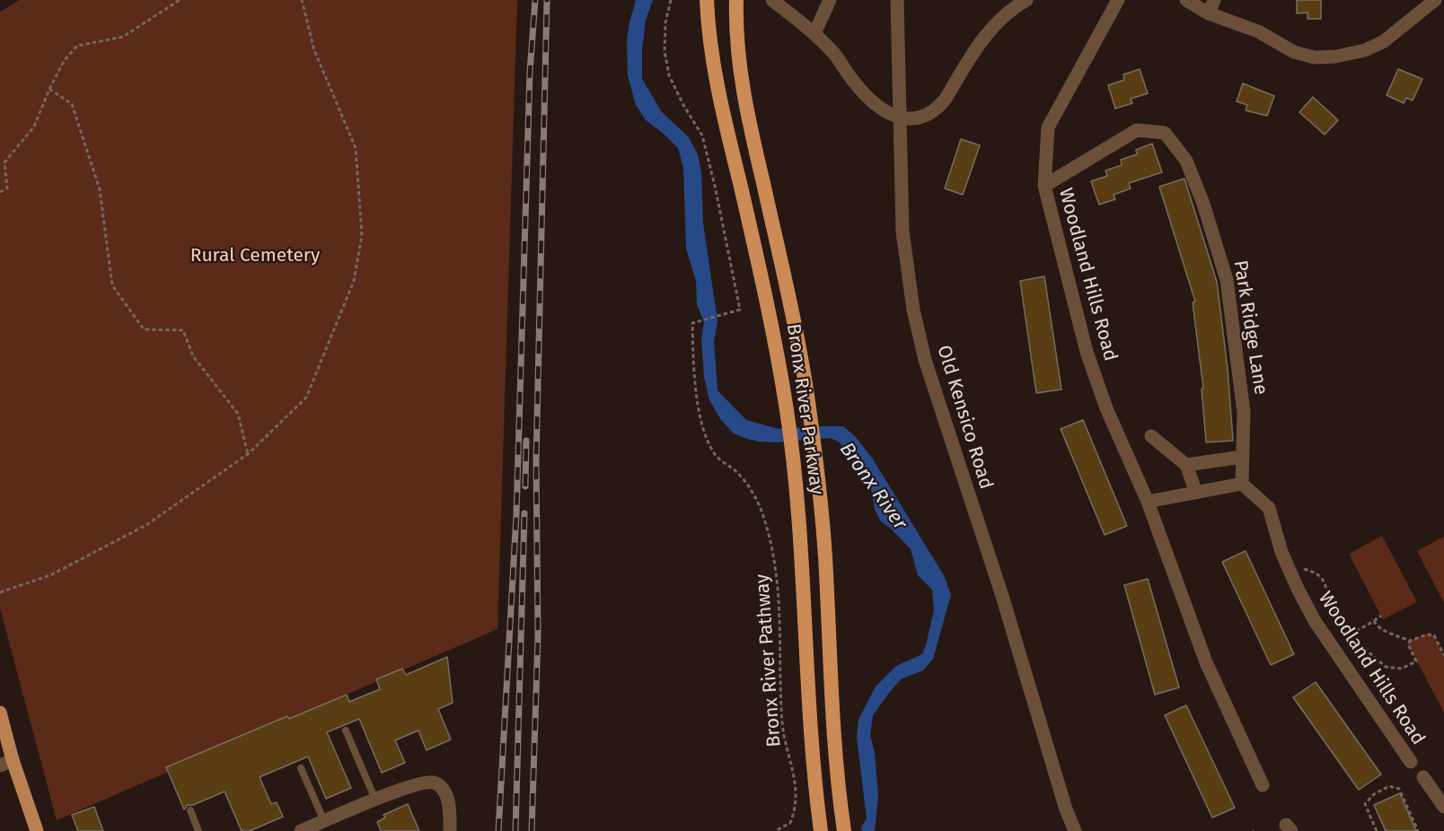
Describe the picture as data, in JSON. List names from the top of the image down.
{
  "streets": {
    "highway": ["Bronx River Parkway"],
    "street": ["Woodland Hills Road", "Park Ridge Lane", "Old Kensico Road"],
    "path": ["Bronx River Pathway"]
  },
  "crossings": [
    ["Woodland Hills Road", "Park Ridge Lane"]
  ],
  "water": ["Bronx River"],
  "parks": ["Rural Cemetery"]
}
